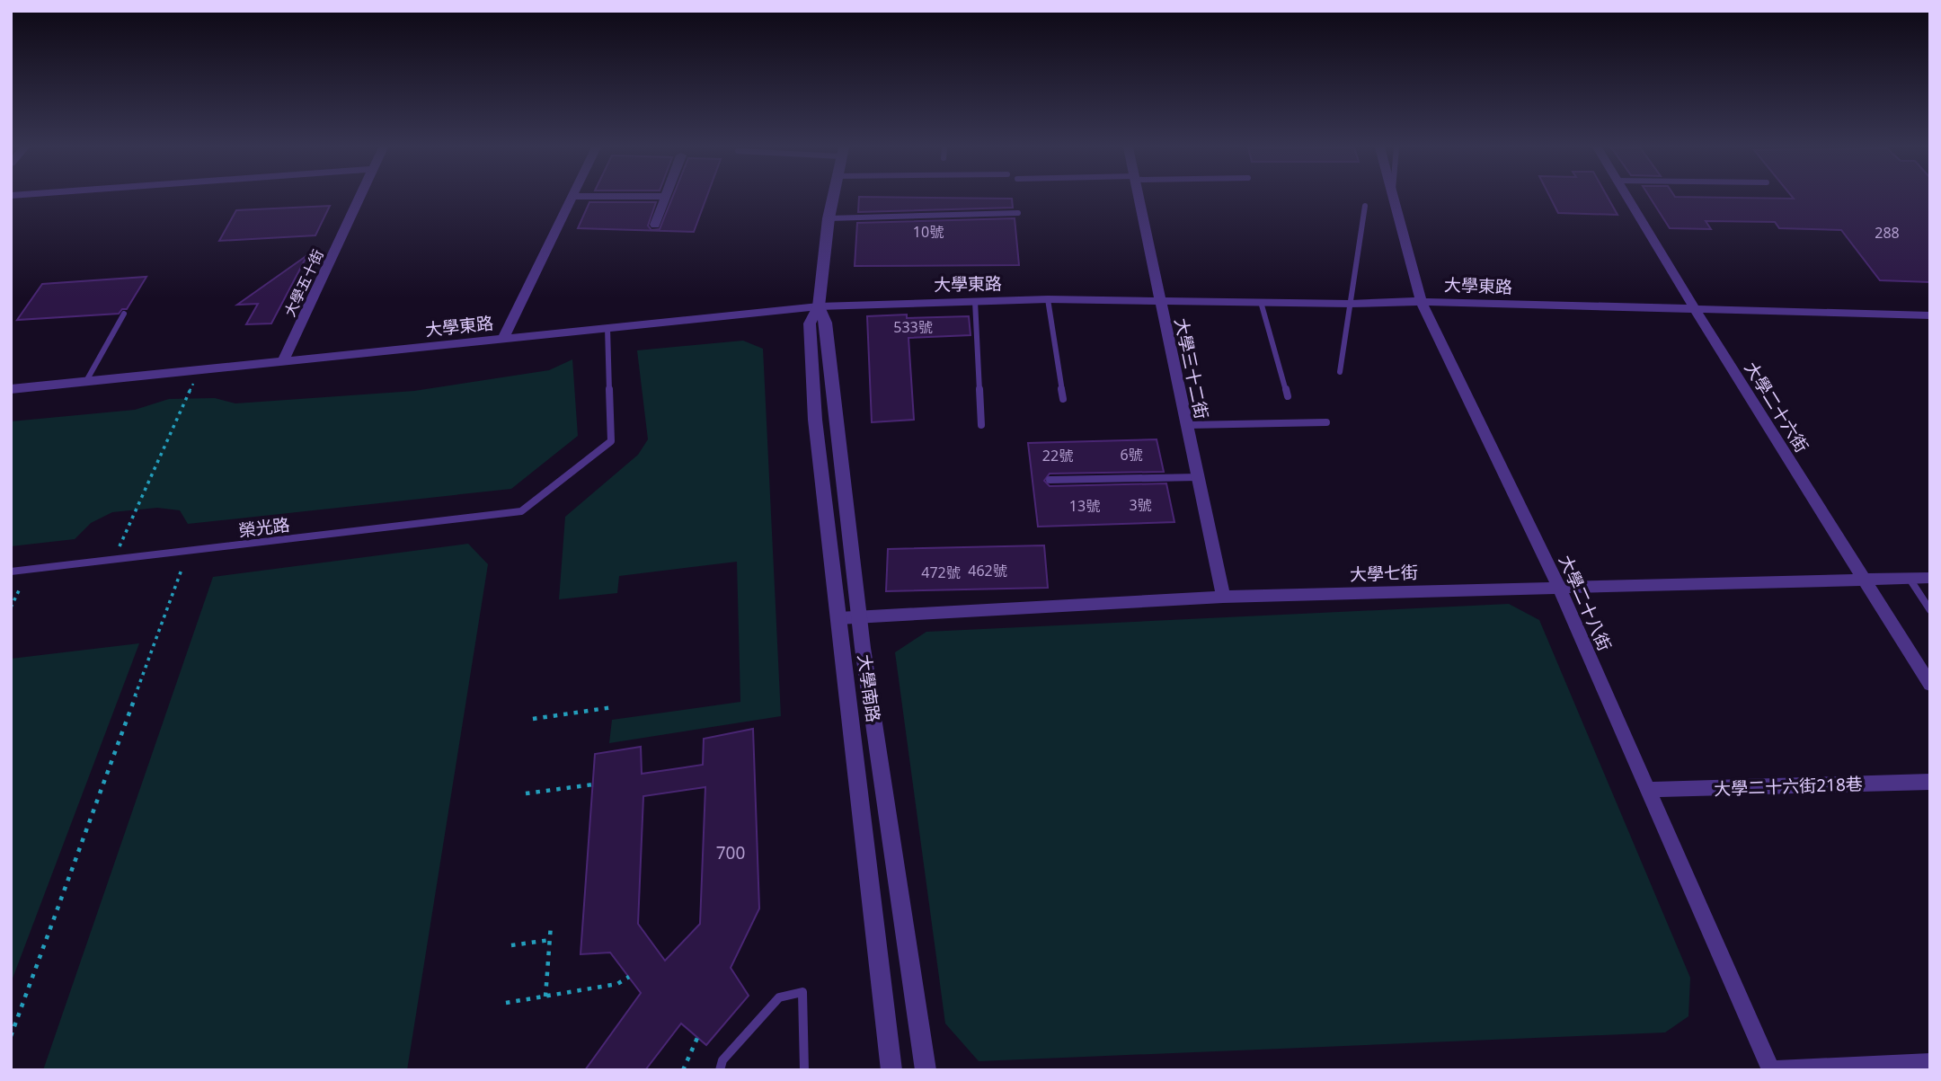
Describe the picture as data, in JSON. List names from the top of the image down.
{
  "streets": {
    "street": [
      "大學五十街",
      "大學東路",
      "大學三十二街",
      "大學二十六街",
      "大學七街",
      "大學二十八街",
      "大學南路",
      "大學二十六街218巷"
    ],
    "lane": ["榮光路"]
  },
  "crossings": [
    ["大學五十街", "大學東路"],
    ["大學東路", "大學三十二街"],
    ["大學東路", "大學二十六街"],
    ["大學東路", "榮光路"],
    ["大學東路", "大學二十八街"],
    ["大學東路", "大學南路"],
    ["大學三十二街", "大學七街"],
    ["大學二十六街", "大學七街"],
    ["大學七街", "大學二十八街"],
    ["大學七街", "大學南路"],
    ["大學二十八街", "大學二十六街218巷"]
  ],
  "house_numbers": [
    "10號",
    "288",
    "533號",
    "6號",
    "22號",
    "3號",
    "13號",
    "462號",
    "472號",
    "700"
  ]
}
